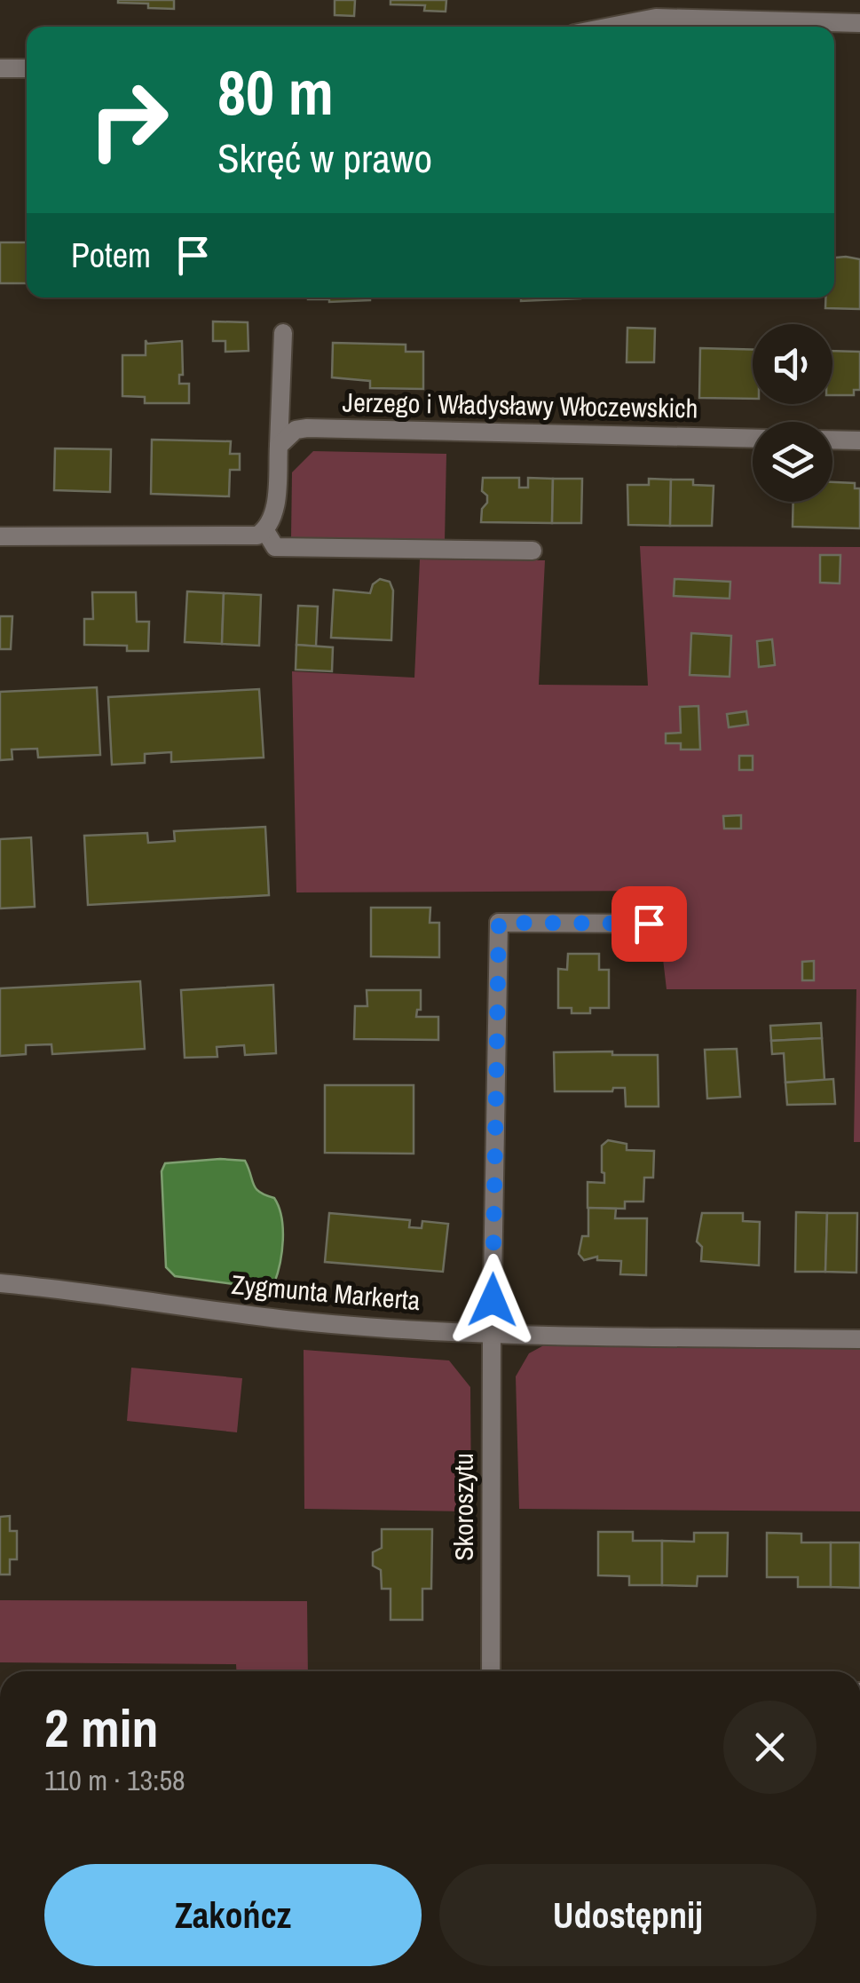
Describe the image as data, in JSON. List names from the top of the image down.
{
  "streets": {
    "street": ["Jerzego i Władysławy Włoczewskich", "Zygmunta Markerta", "Skoroszytu"]
  },
  "crossings": [
    ["Zygmunta Markerta", "Skoroszytu"]
  ],
  "page": {
    "turn": ["80 m", "Skręć w prawo"],
    "then": "Potem",
    "heading": ["2 min", "110 m · 13:58"],
    "buttons": ["Zakończ", "Udostępnij"]
  }
}
